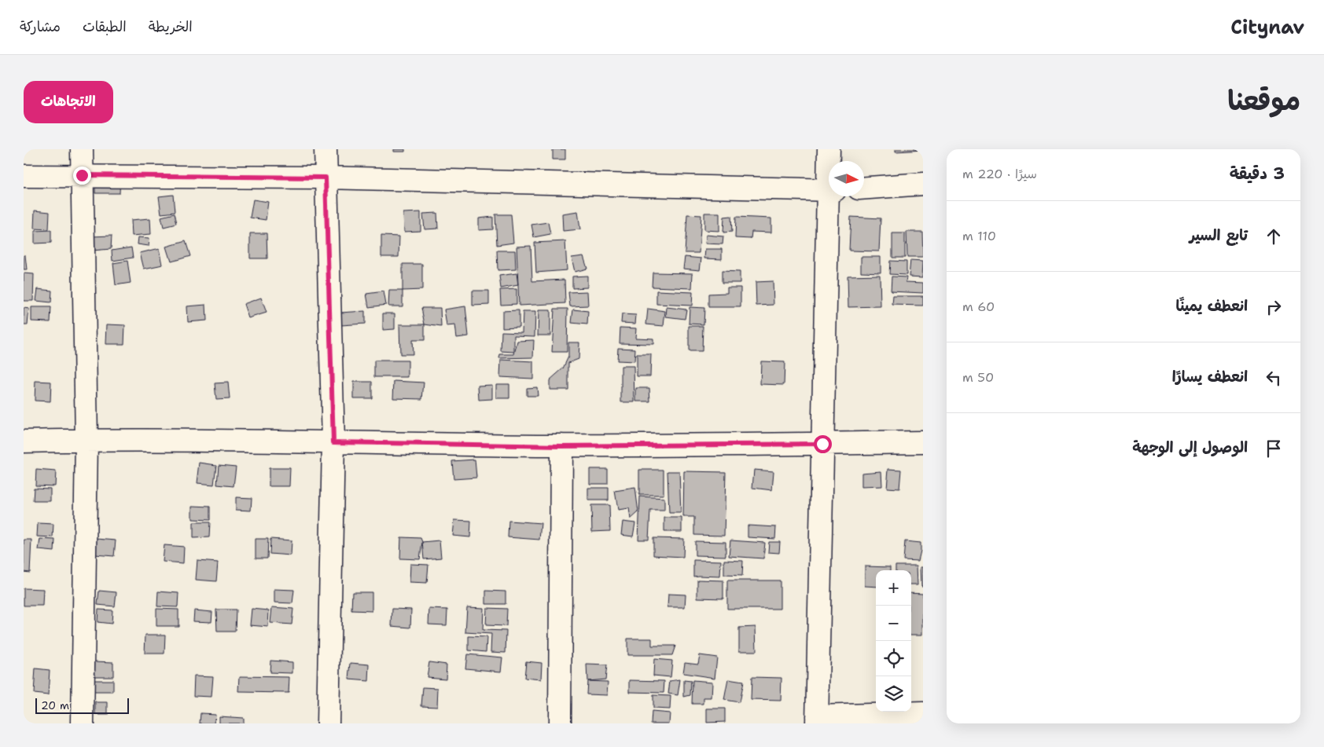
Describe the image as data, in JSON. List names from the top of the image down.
{
  "scale_bar": "20 m",
  "north": "right",
  "page": {
    "header": "Citynav",
    "nav": ["الخريطة", "الطبقات", "مشاركة"],
    "title": "موقعنا",
    "buttons": "الاتجاهات",
    "heading": ["3 دقيقة", "سيرًا · 220 m"],
    "list": [
      ["تابع السير", "110 m"],
      ["انعطف يمينًا", "60 m"],
      ["انعطف يسارًا", "50 m"],
      "الوصول إلى الوجهة"
    ],
    "map_buttons": ["+", "−"],
    "scale": "20 m"
  }
}
